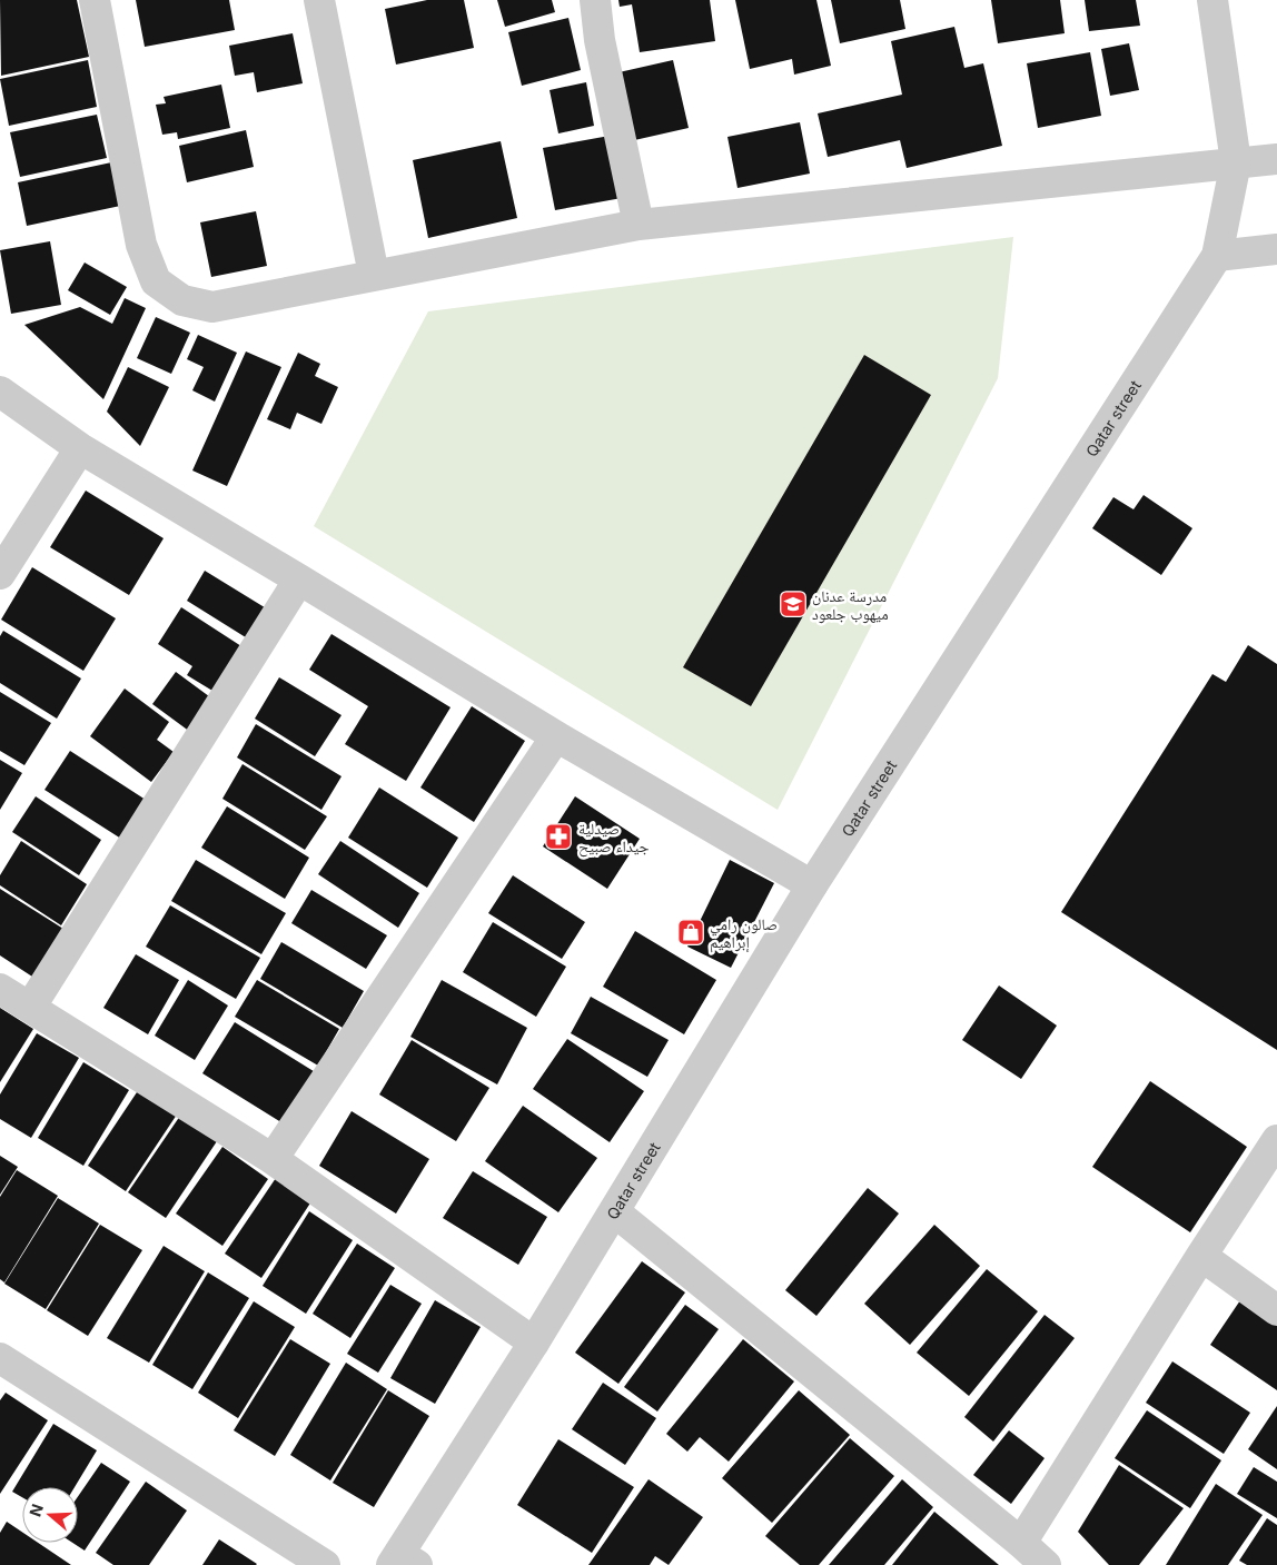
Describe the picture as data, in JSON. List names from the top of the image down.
{
  "streets": {
    "street": ["Qatar street"]
  },
  "places": {
    "school or university": ["مدرسة عدنان ميهوب جلعود"],
    "pharmacy": ["صيدلية جيداء صبيح"],
    "shop": ["صالون رامي إبراهيم"]
  },
  "north": "left"
}
